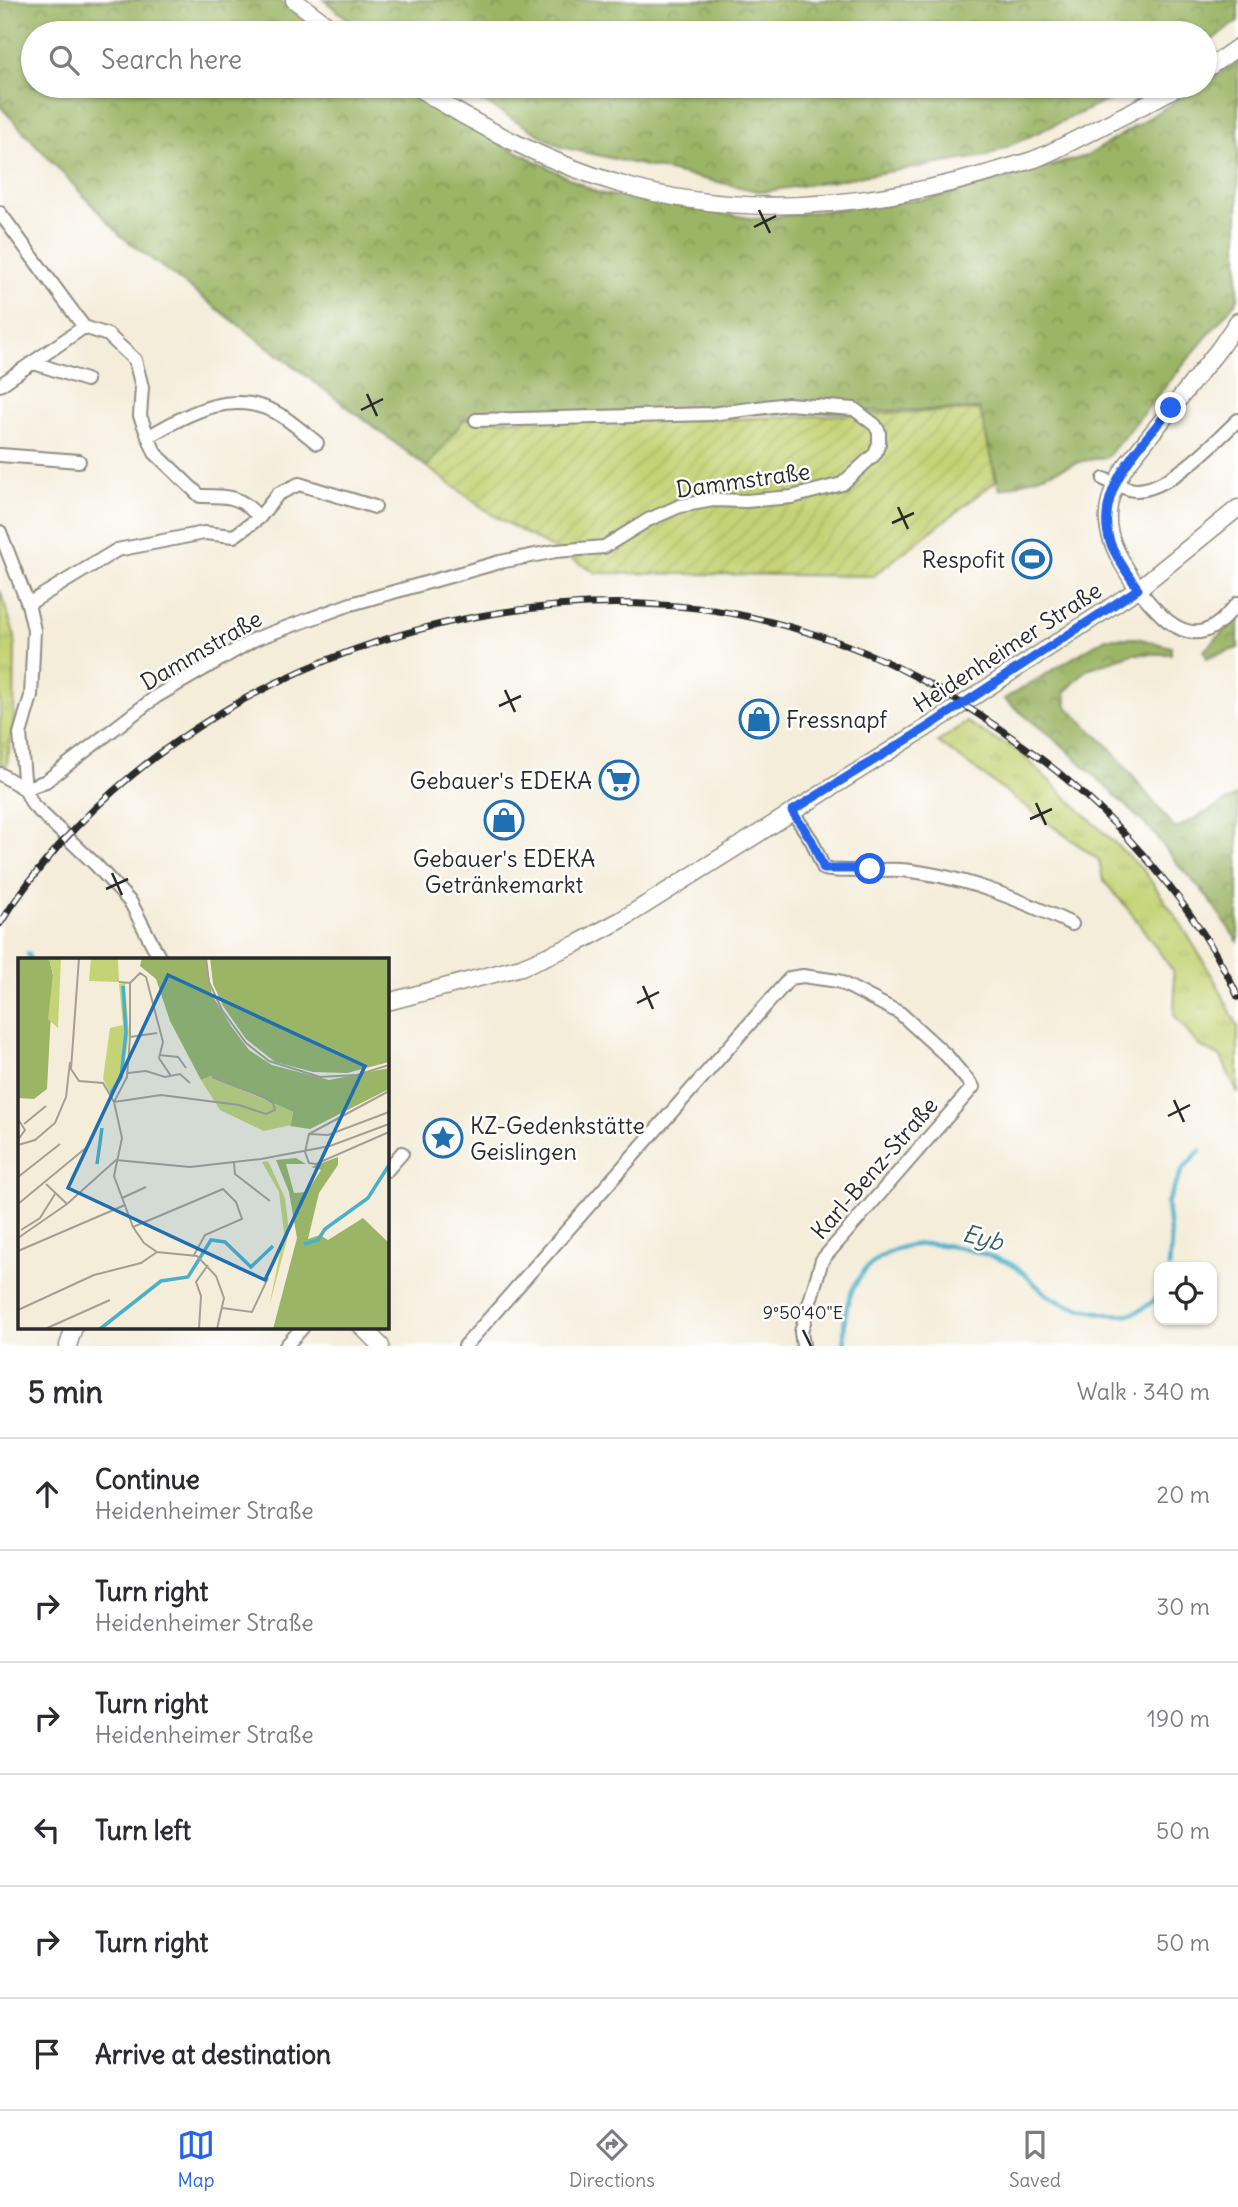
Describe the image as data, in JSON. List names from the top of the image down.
{
  "streets": {
    "street": ["Dammstraße", "Heidenheimer Straße", "Karl-Benz-Straße"]
  },
  "water": ["Eyb"],
  "places": {
    "sports": ["Respofit"],
    "shop": ["Fressnapf", "Gebauer's EDEKA Getränkemarkt"],
    "supermarket": ["Gebauer's EDEKA"],
    "place": ["KZ-Gedenkstätte Geislingen"]
  },
  "page": {
    "search": "Search here",
    "heading": ["5 min", "Walk · 340 m"],
    "list": [
      ["Continue", "Heidenheimer Straße", "20 m"],
      ["Turn right", "Heidenheimer Straße", "30 m"],
      ["Turn right", "Heidenheimer Straße", "190 m"],
      ["Turn left", "50 m"],
      ["Turn right", "50 m"],
      "Arrive at destination"
    ],
    "nav": ["Map", "Directions", "Saved"]
  },
  "coordinates": ["9°50'40\"E"]
}
